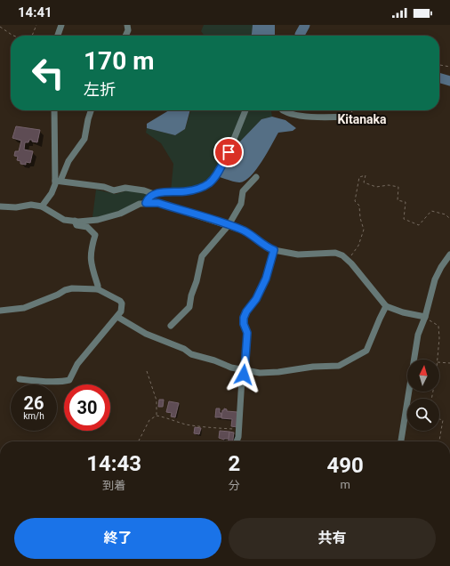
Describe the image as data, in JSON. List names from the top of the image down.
{
  "districts": ["Kitanaka"],
  "north": "top",
  "page": {
    "status": "14:41",
    "turn": ["170 m", "左折"],
    "speed": "26 km/h",
    "limit": "30",
    "eta": [
      "14:43",
      "到着",
      "2",
      "分",
      "490",
      "m"
    ],
    "buttons": ["終了", "共有"]
  }
}
